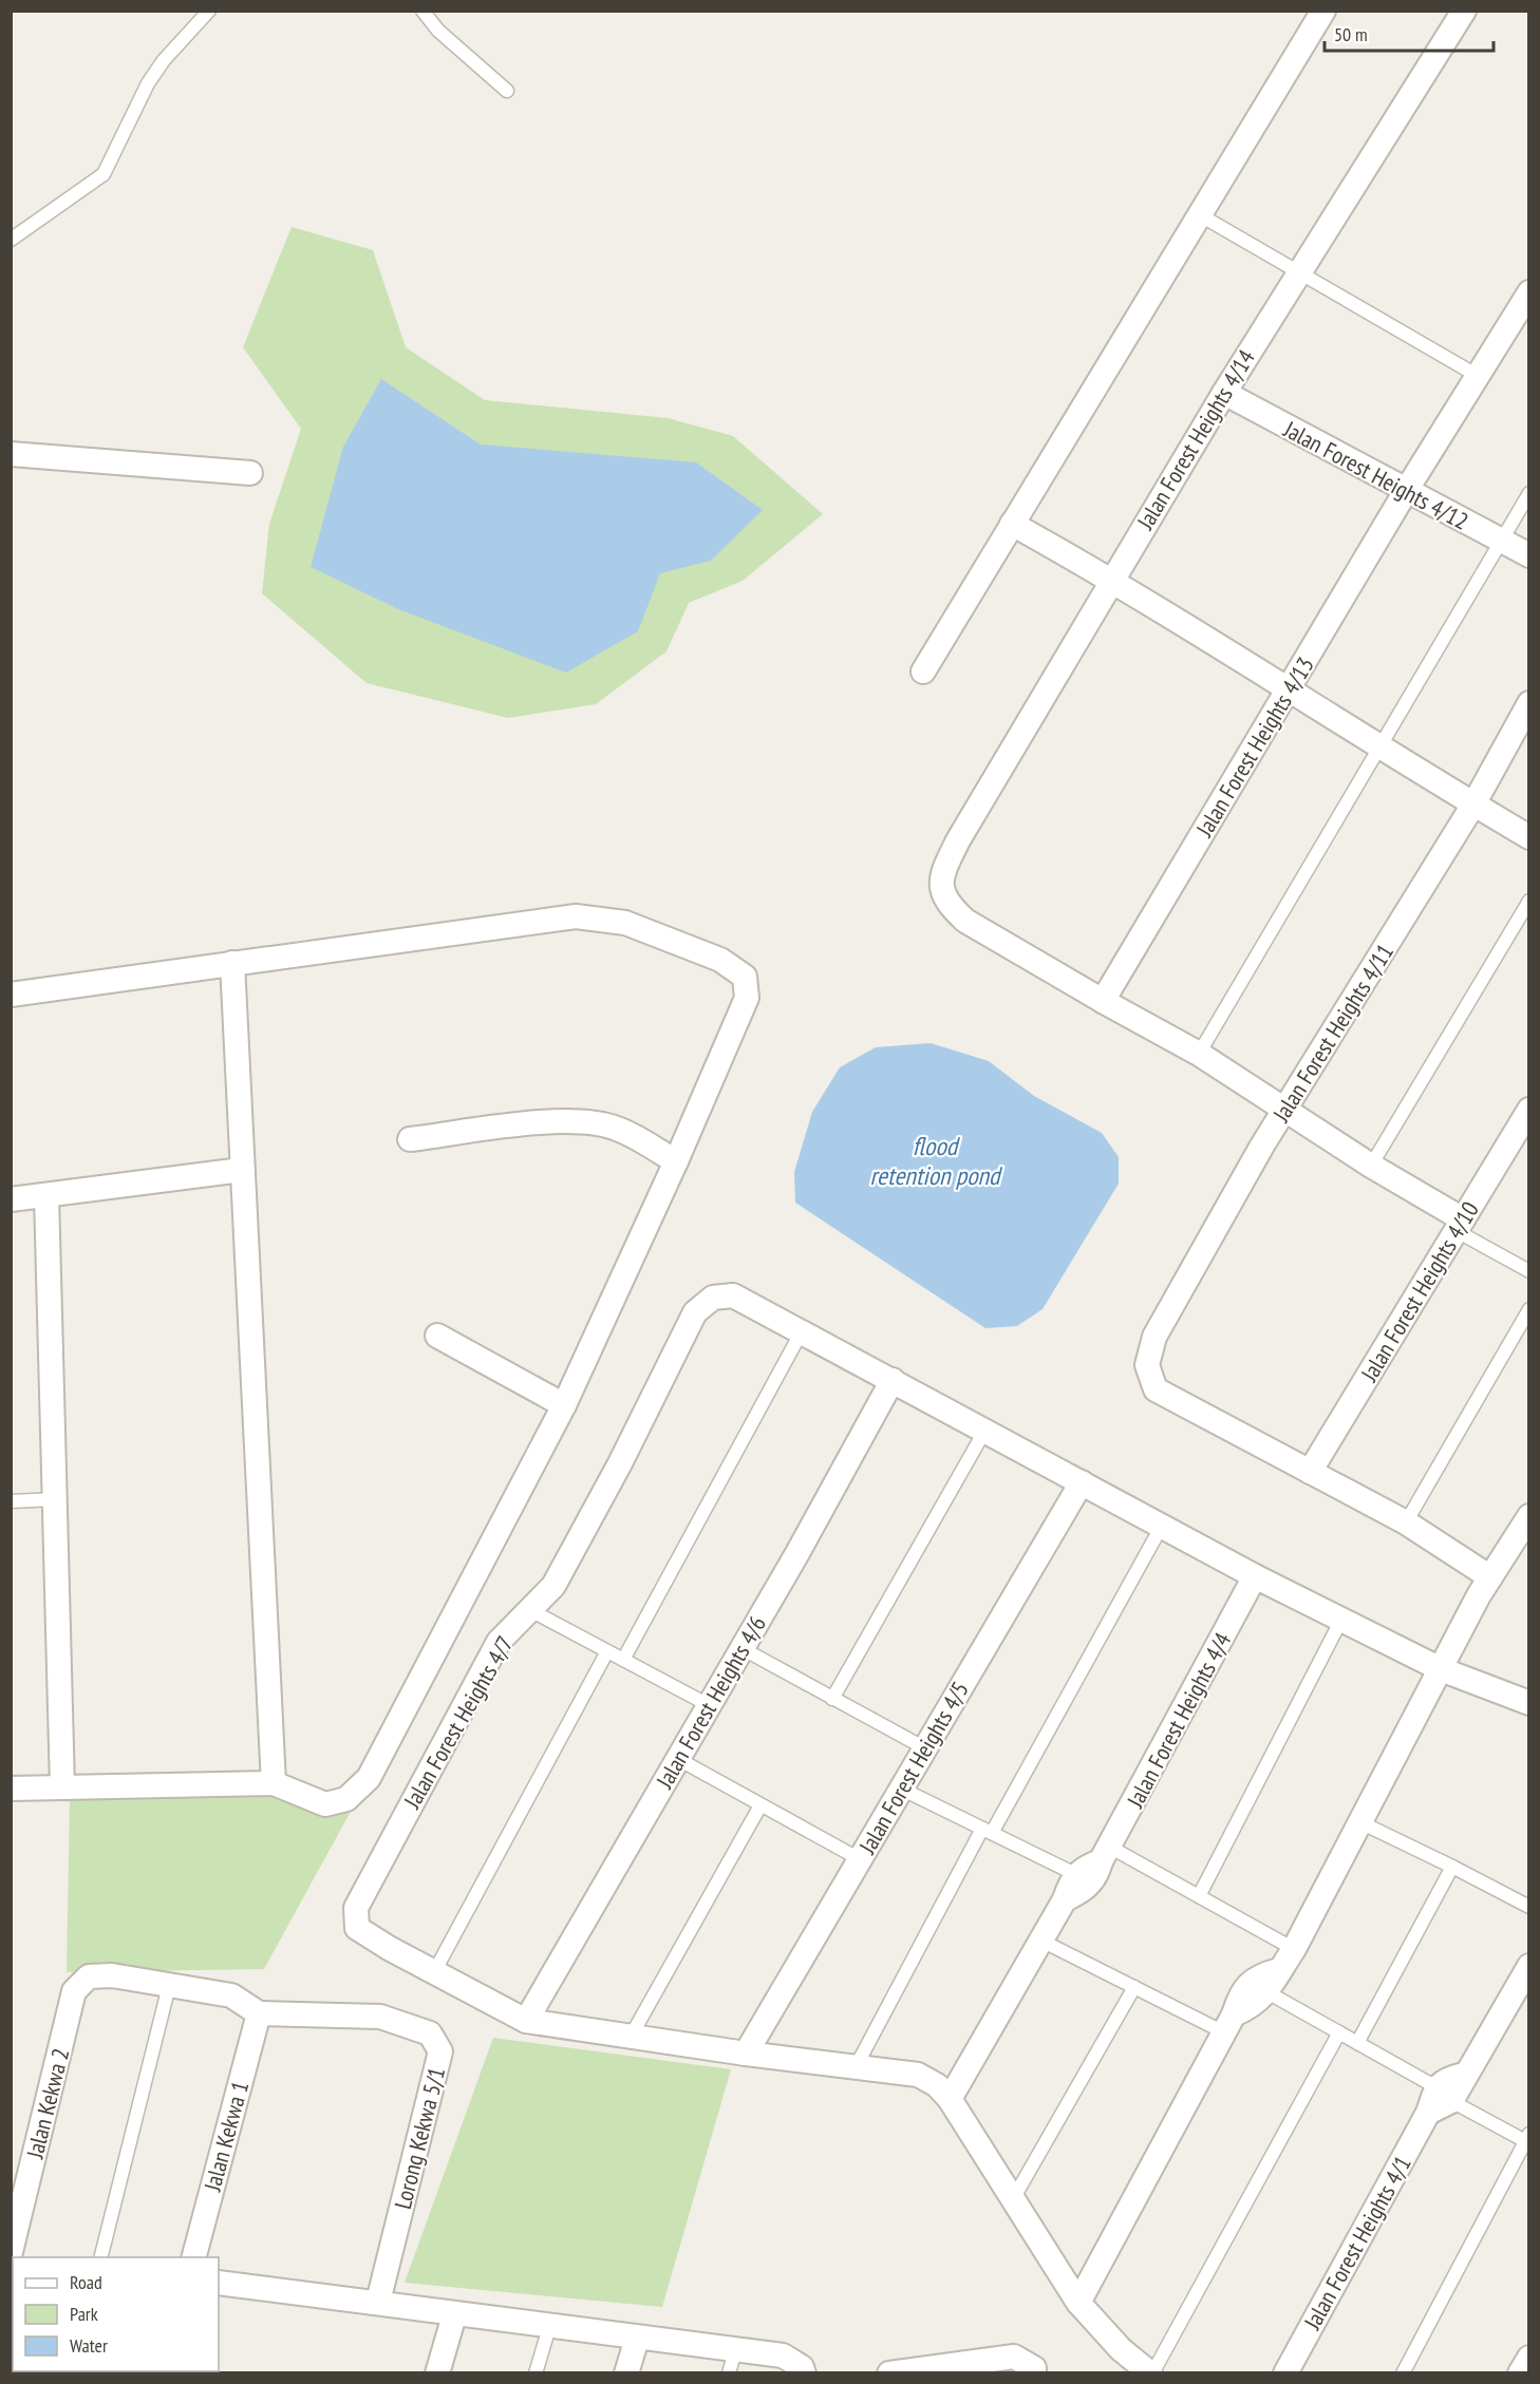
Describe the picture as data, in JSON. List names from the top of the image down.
{
  "streets": {
    "street": [
      "Jalan Forest Heights 4/14",
      "Jalan Forest Heights 4/12",
      "Jalan Forest Heights 4/13",
      "Jalan Forest Heights 4/11",
      "Jalan Forest Heights 4/10",
      "Jalan Forest Heights 4/6",
      "Jalan Forest Heights 4/4",
      "Jalan Forest Heights 4/7",
      "Jalan Forest Heights 4/5",
      "Jalan Kekwa 2",
      "Jalan Kekwa 1",
      "Lorong Kekwa 5/1",
      "Jalan Forest Heights 4/1"
    ]
  },
  "crossings": [
    ["Jalan Forest Heights 4/14", "Jalan Forest Heights 4/12"],
    ["Jalan Forest Heights 4/14", "Jalan Forest Heights 4/13"],
    ["Jalan Forest Heights 4/12", "Jalan Forest Heights 4/13"],
    ["Jalan Forest Heights 4/11", "Jalan Forest Heights 4/10"],
    ["Jalan Kekwa 1", "Lorong Kekwa 5/1"]
  ],
  "water": ["flood retention pond"],
  "legend": ["Road", "Park", "Water"],
  "scale_bar": "50 m"
}
